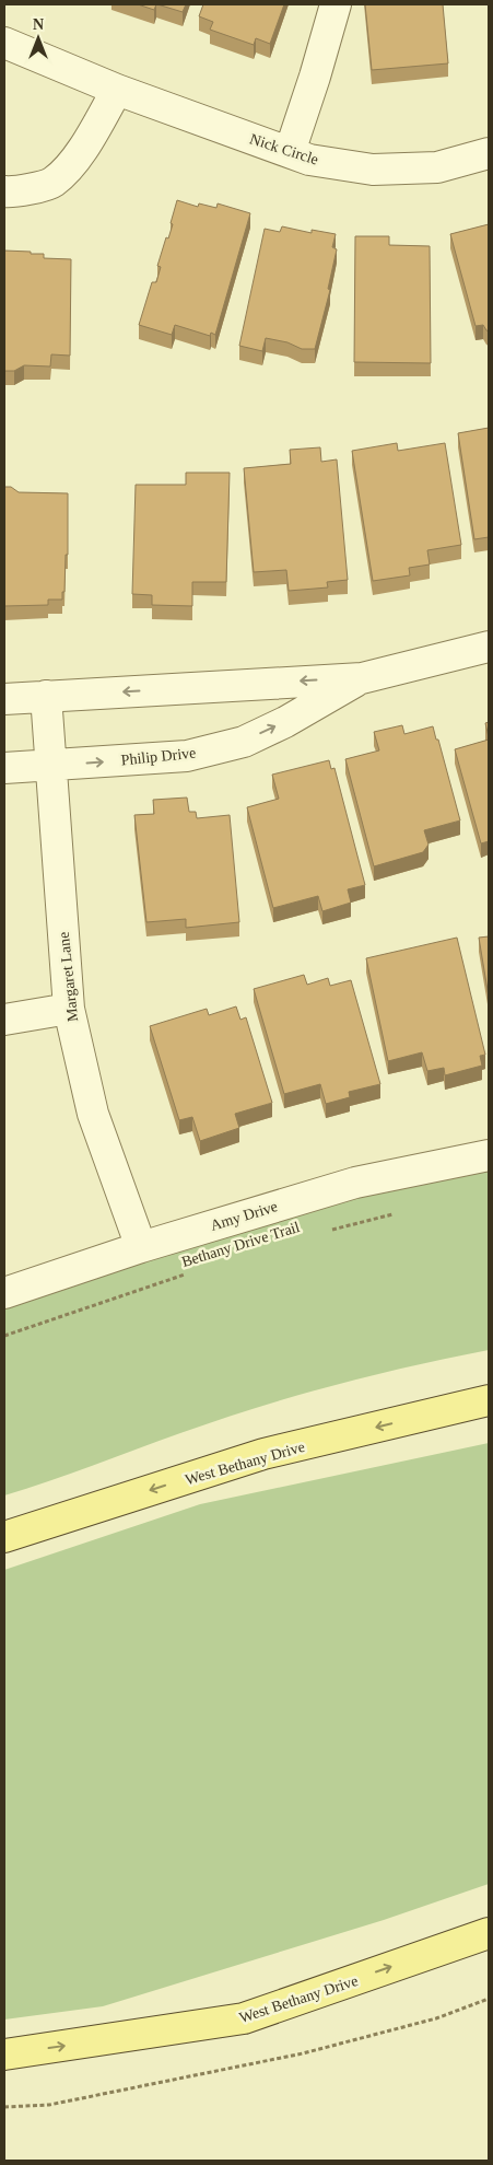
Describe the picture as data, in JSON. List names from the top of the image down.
{
  "streets": {
    "main road": ["West Bethany Drive"],
    "street": [
      "Nick Circle",
      "Philip Drive",
      "Margaret Lane",
      "Amy Drive"
    ],
    "path": ["Bethany Drive Trail"]
  },
  "crossings": [
    ["Philip Drive", "Margaret Lane"],
    ["Margaret Lane", "Amy Drive"]
  ],
  "north": "top"
}
